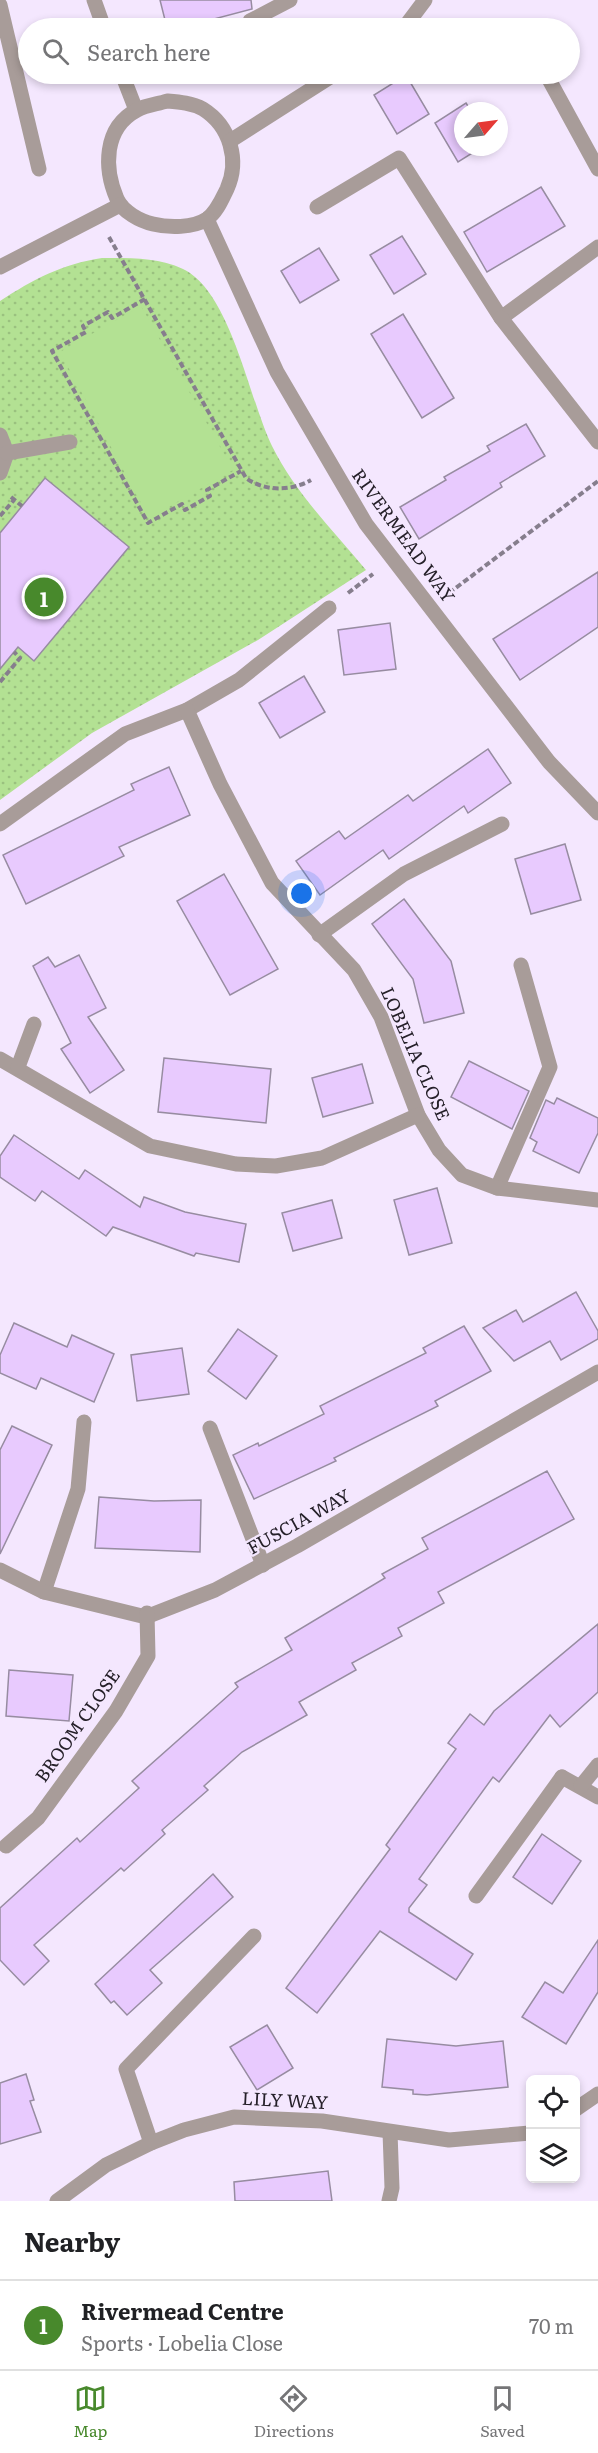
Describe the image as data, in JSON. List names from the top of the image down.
{
  "streets": {
    "street": [
      "RIVERMEAD WAY",
      "LOBELIA CLOSE",
      "FUSCIA WAY",
      "BROOM CLOSE",
      "LILY WAY"
    ]
  },
  "crossings": [
    ["FUSCIA WAY", "BROOM CLOSE"]
  ],
  "north": "top right",
  "page": {
    "search": "Search here",
    "pins": "1",
    "heading": "Nearby",
    "list": [
      {
        "mark": "1",
        "name": "Rivermead Centre",
        "note": "Sports · Lobelia Close",
        "value": "70 m"
      }
    ],
    "nav": ["Map", "Directions", "Saved"]
  }
}
